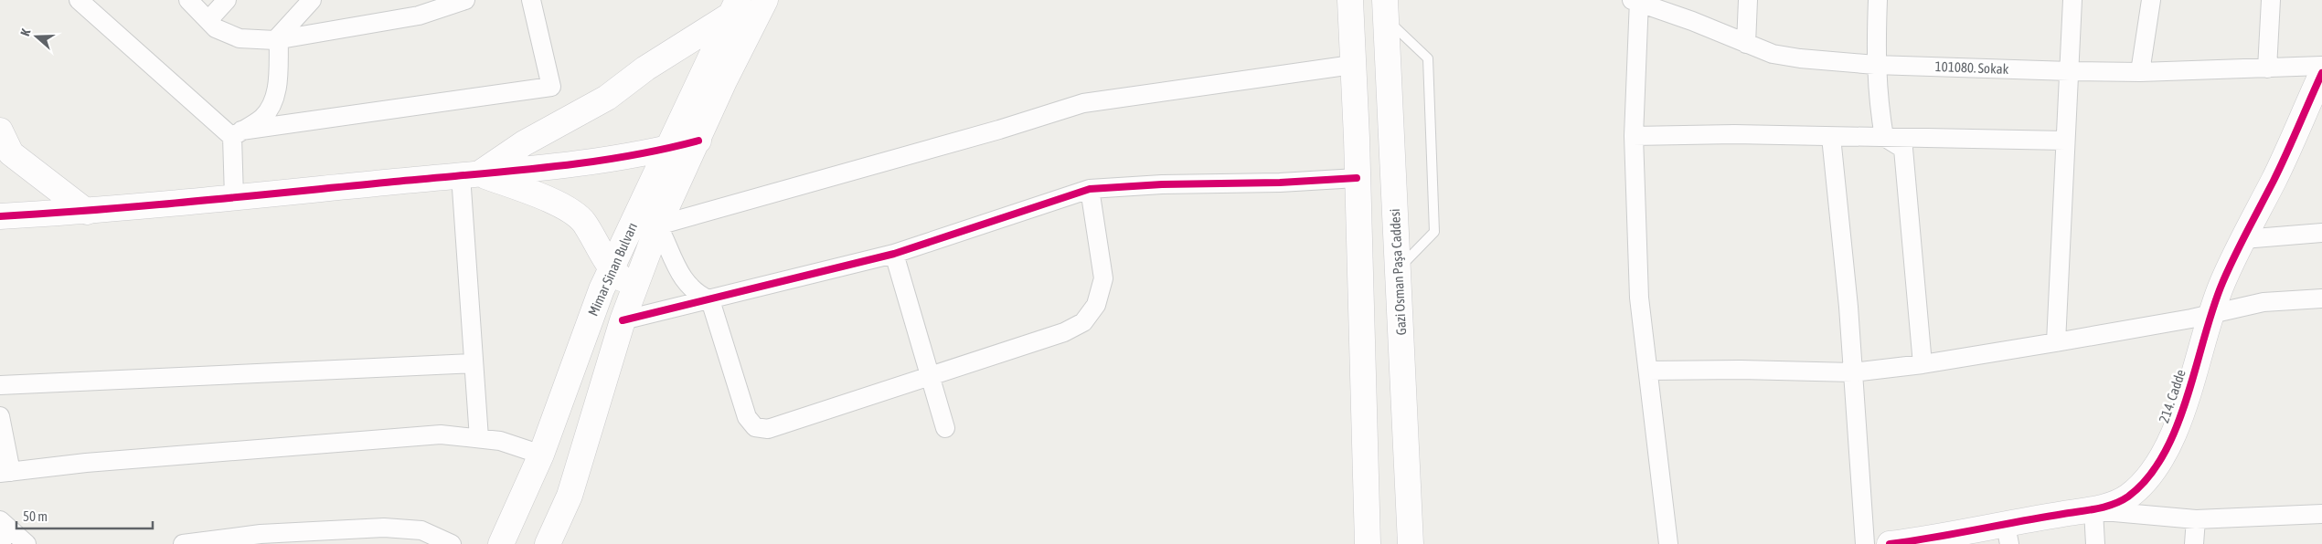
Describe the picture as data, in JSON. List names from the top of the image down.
{
  "streets": {
    "main road": ["Mimar Sinan Bulvarı", "Gazi Osman Paşa Caddesi", "214. Cadde"],
    "street": ["101080. Sokak"]
  },
  "scale_bar": "50 m",
  "north": "left"
}
